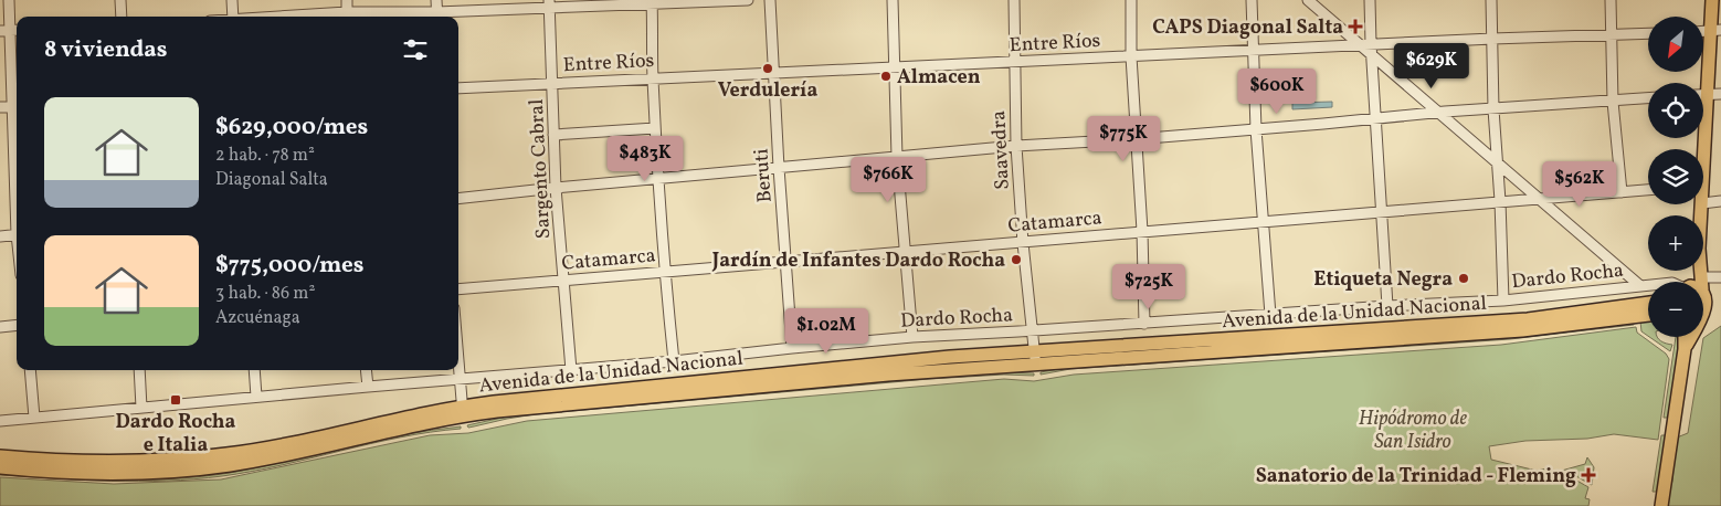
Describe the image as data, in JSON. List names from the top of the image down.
{
  "streets": {
    "main road": ["Avenida de la Unidad Nacional"],
    "street": [
      "Entre Ríos",
      "Saavedra",
      "Sargento Cabral",
      "Beruti",
      "Catamarca",
      "Dardo Rocha"
    ]
  },
  "crossings": [
    ["Entre Ríos", "Saavedra"],
    ["Entre Ríos", "Sargento Cabral"],
    ["Entre Ríos", "Beruti"],
    ["Saavedra", "Catamarca"],
    ["Saavedra", "Dardo Rocha"],
    ["Saavedra", "Avenida de la Unidad Nacional"],
    ["Sargento Cabral", "Catamarca"],
    ["Sargento Cabral", "Dardo Rocha"],
    ["Beruti", "Catamarca"],
    ["Beruti", "Dardo Rocha"]
  ],
  "parks": ["Hipódromo de San Isidro"],
  "places": {
    "health": ["CAPS Diagonal Salta", "Sanatorio de la Trinidad - Fleming"],
    "other": [
      "Verdulería",
      "Almacen",
      "Jardín de Infantes Dardo Rocha",
      "Etiqueta Negra"
    ],
    "transit": ["Dardo Rocha e Italia"]
  },
  "north": "bottom left",
  "page": {
    "map_buttons": ["+", "−"],
    "heading": "8 viviendas",
    "price": [
      "$629K",
      "$600K",
      "$775K",
      "$483K",
      "$766K",
      "$562K",
      "$725K",
      "$1.02M"
    ],
    "list": [
      {
        "name": "$629,000/mes",
        "note": "2 hab. · 78 m² · Diagonal Salta"
      },
      {
        "name": "$775,000/mes",
        "note": "3 hab. · 86 m² · Azcuénaga"
      }
    ]
  }
}
